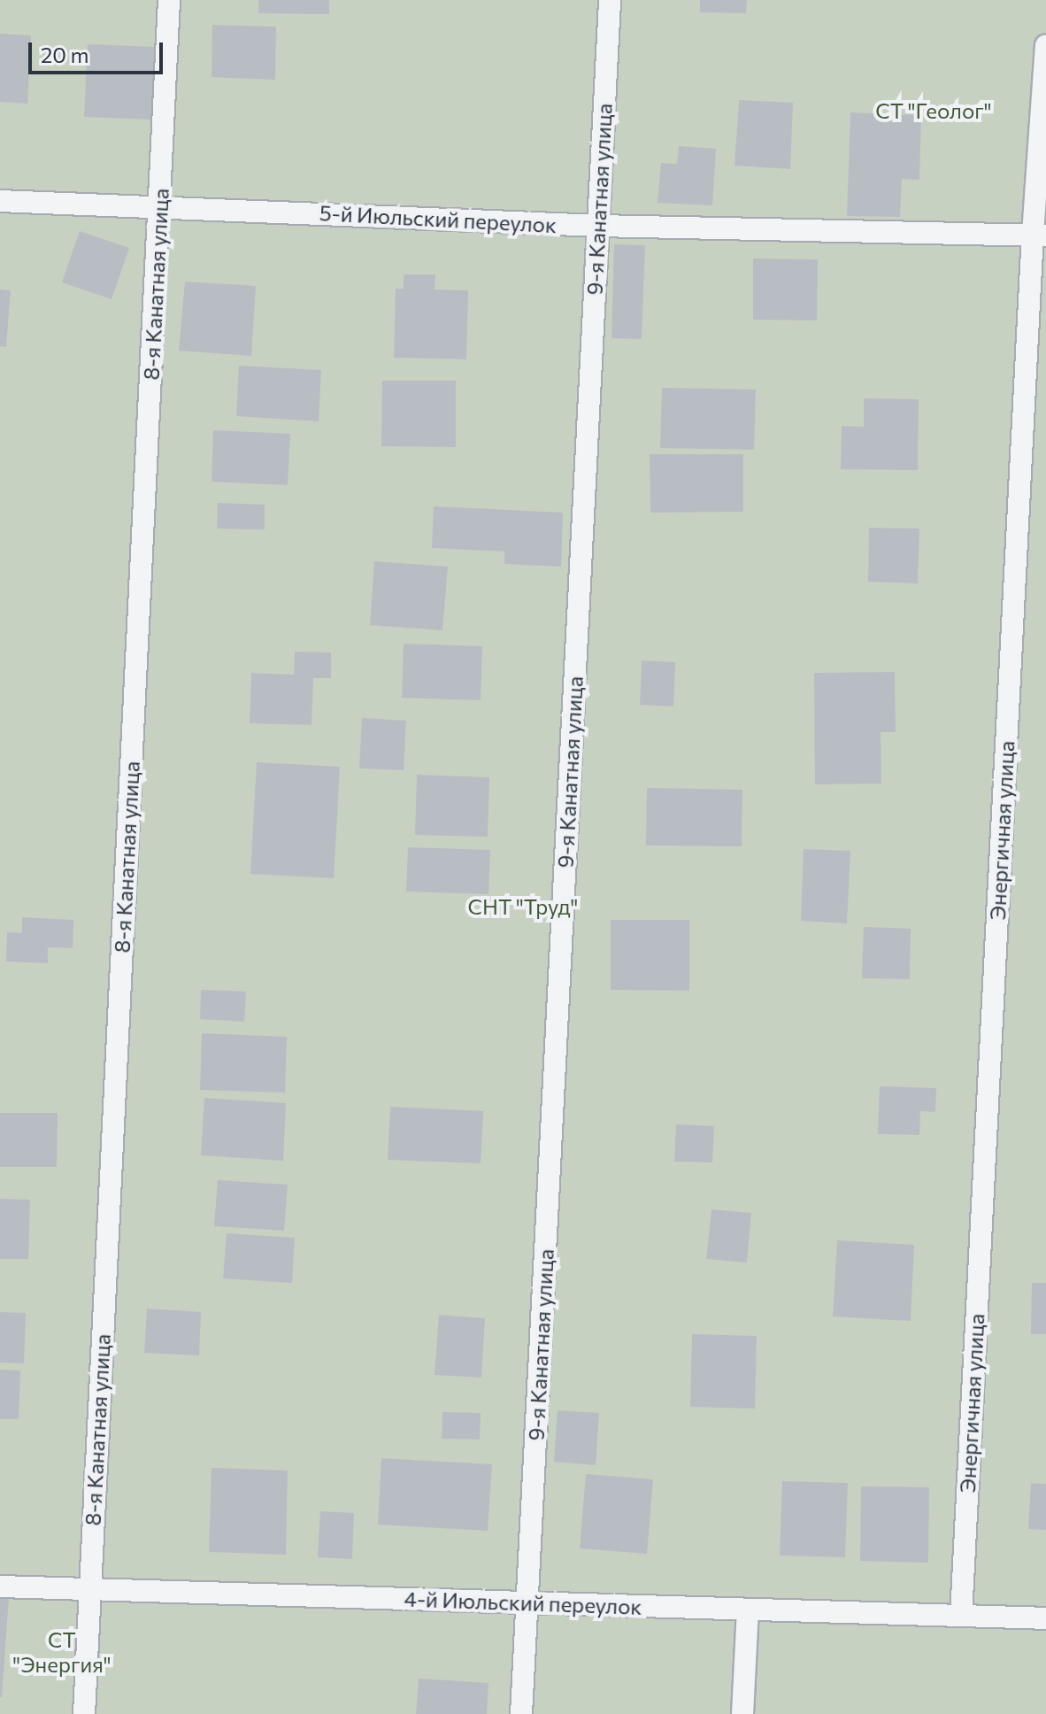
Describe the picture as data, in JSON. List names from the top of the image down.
{
  "streets": {
    "lane": [
      "9-я Канатная улица",
      "5-й Июльский переулок",
      "8-я Канатная улица",
      "Энергичная улица",
      "4-й Июльский переулок"
    ]
  },
  "crossings": [
    ["9-я Канатная улица", "5-й Июльский переулок"],
    ["9-я Канатная улица", "4-й Июльский переулок"],
    ["5-й Июльский переулок", "8-я Канатная улица"],
    ["5-й Июльский переулок", "Энергичная улица"],
    ["8-я Канатная улица", "4-й Июльский переулок"],
    ["Энергичная улица", "4-й Июльский переулок"]
  ],
  "parks": ["СТ \"Геолог\"", "СНТ \"Труд\"", "СТ \"Энергия\""],
  "scale_bar": "20 m"
}
